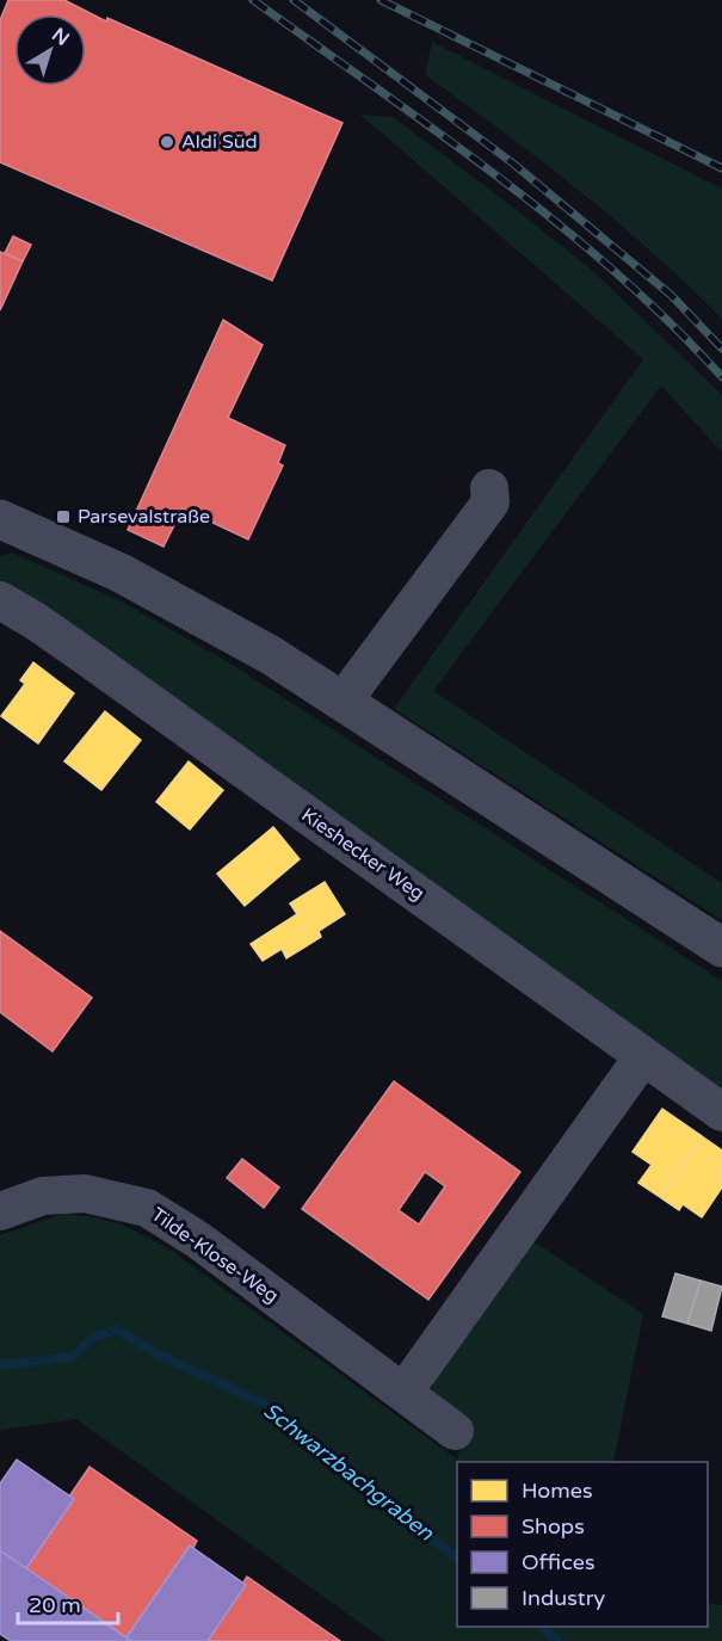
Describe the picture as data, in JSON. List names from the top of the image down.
{
  "streets": {
    "street": ["Kieshecker Weg", "Tilde-Klose-Weg"]
  },
  "water": ["Schwarzbachgraben"],
  "places": {
    "other": ["Aldi Süd"],
    "transit": ["Parsevalstraße"]
  },
  "legend": [
    "Homes",
    "Shops",
    "Offices",
    "Industry"
  ],
  "scale_bar": "20 m",
  "north": "top right"
}
